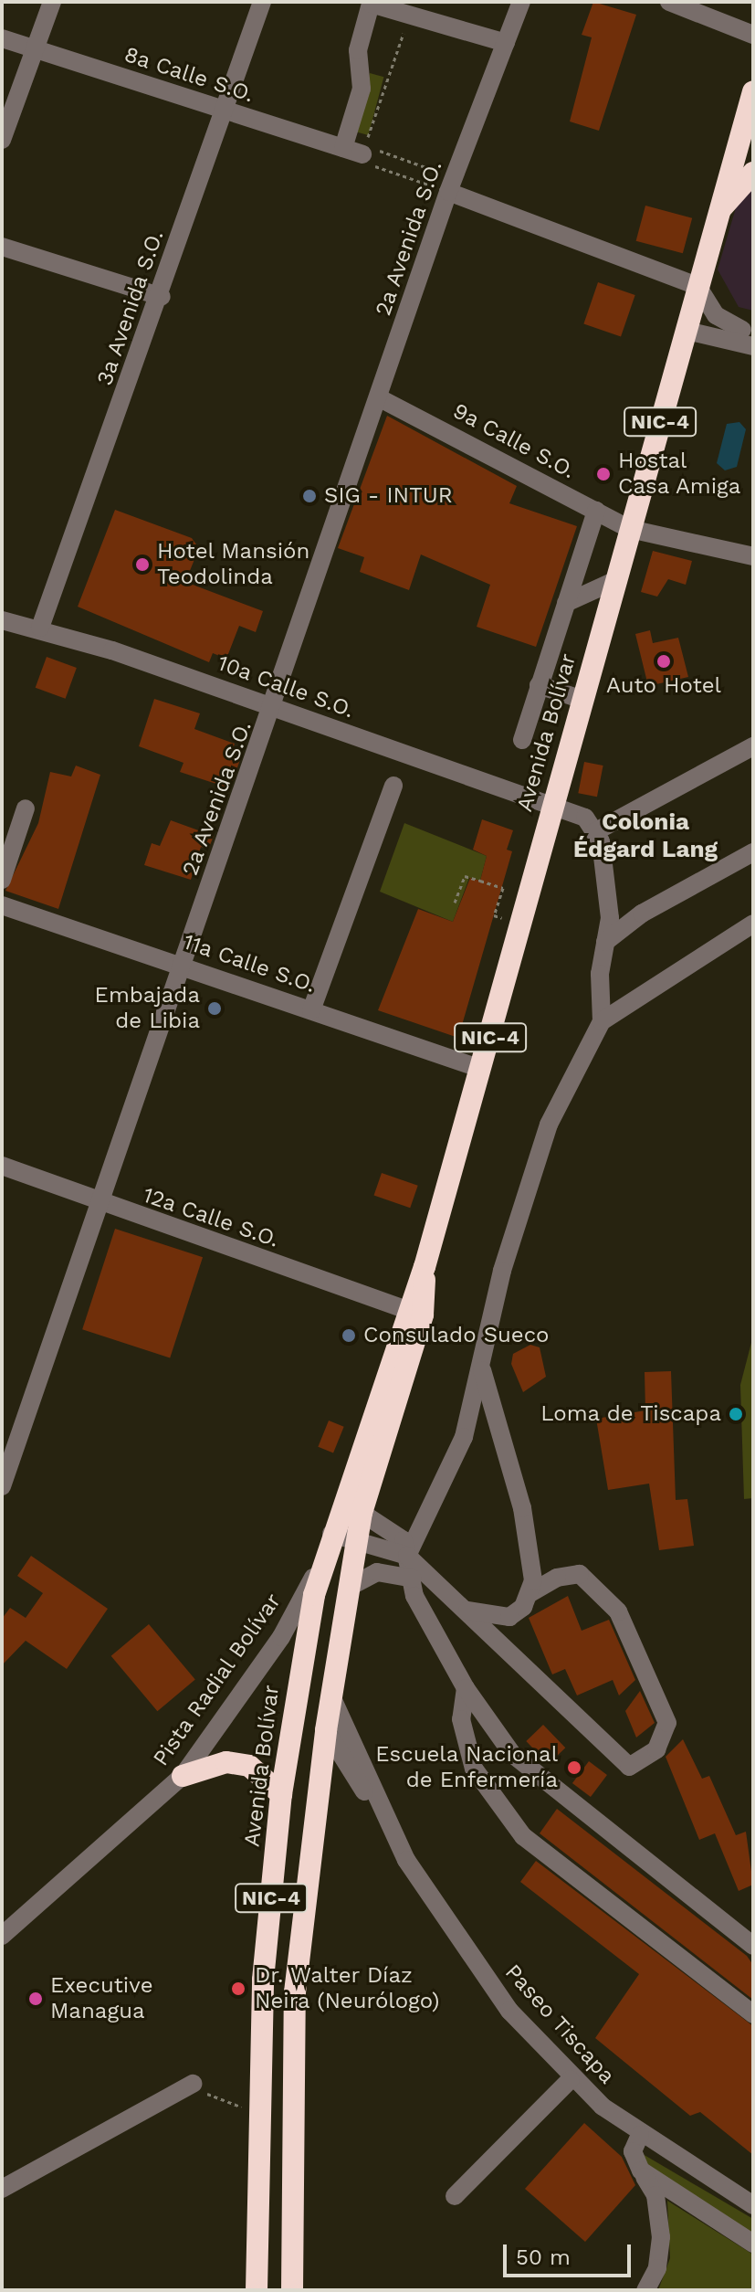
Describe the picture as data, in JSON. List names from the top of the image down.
{
  "streets": {
    "highway": ["NIC-4", "Avenida Bolívar"],
    "street": [
      "8a Calle S.O.",
      "2a Avenida S.O.",
      "3a Avenida S.O.",
      "9a Calle S.O.",
      "10a Calle S.O.",
      "11a Calle S.O.",
      "12a Calle S.O.",
      "Pista Radial Bolívar",
      "Paseo Tiscapa"
    ]
  },
  "crossings": [
    ["8a Calle S.O.", "3a Avenida S.O."],
    ["2a Avenida S.O.", "9a Calle S.O."],
    ["2a Avenida S.O.", "10a Calle S.O."],
    ["2a Avenida S.O.", "11a Calle S.O."],
    ["2a Avenida S.O.", "12a Calle S.O."],
    ["3a Avenida S.O.", "10a Calle S.O."],
    ["9a Calle S.O.", "Avenida Bolívar"],
    ["10a Calle S.O.", "Avenida Bolívar"],
    ["Avenida Bolívar", "11a Calle S.O."],
    ["Avenida Bolívar", "12a Calle S.O."],
    ["Avenida Bolívar", "Pista Radial Bolívar"],
    ["Avenida Bolívar", "Paseo Tiscapa"]
  ],
  "districts": ["Colonia Édgard Lang"],
  "places": [
    "Hostal Casa Amiga",
    "SIG - INTUR",
    "Hotel Mansión Teodolinda",
    "Auto Hotel",
    "Embajada de Libia",
    "Consulado Sueco",
    "Loma de Tiscapa",
    "Escuela Nacional de Enfermería",
    "Dr. Walter Díaz Neira (Neurólogo)",
    "Executive Managua"
  ],
  "scale_bar": "50 m"
}
